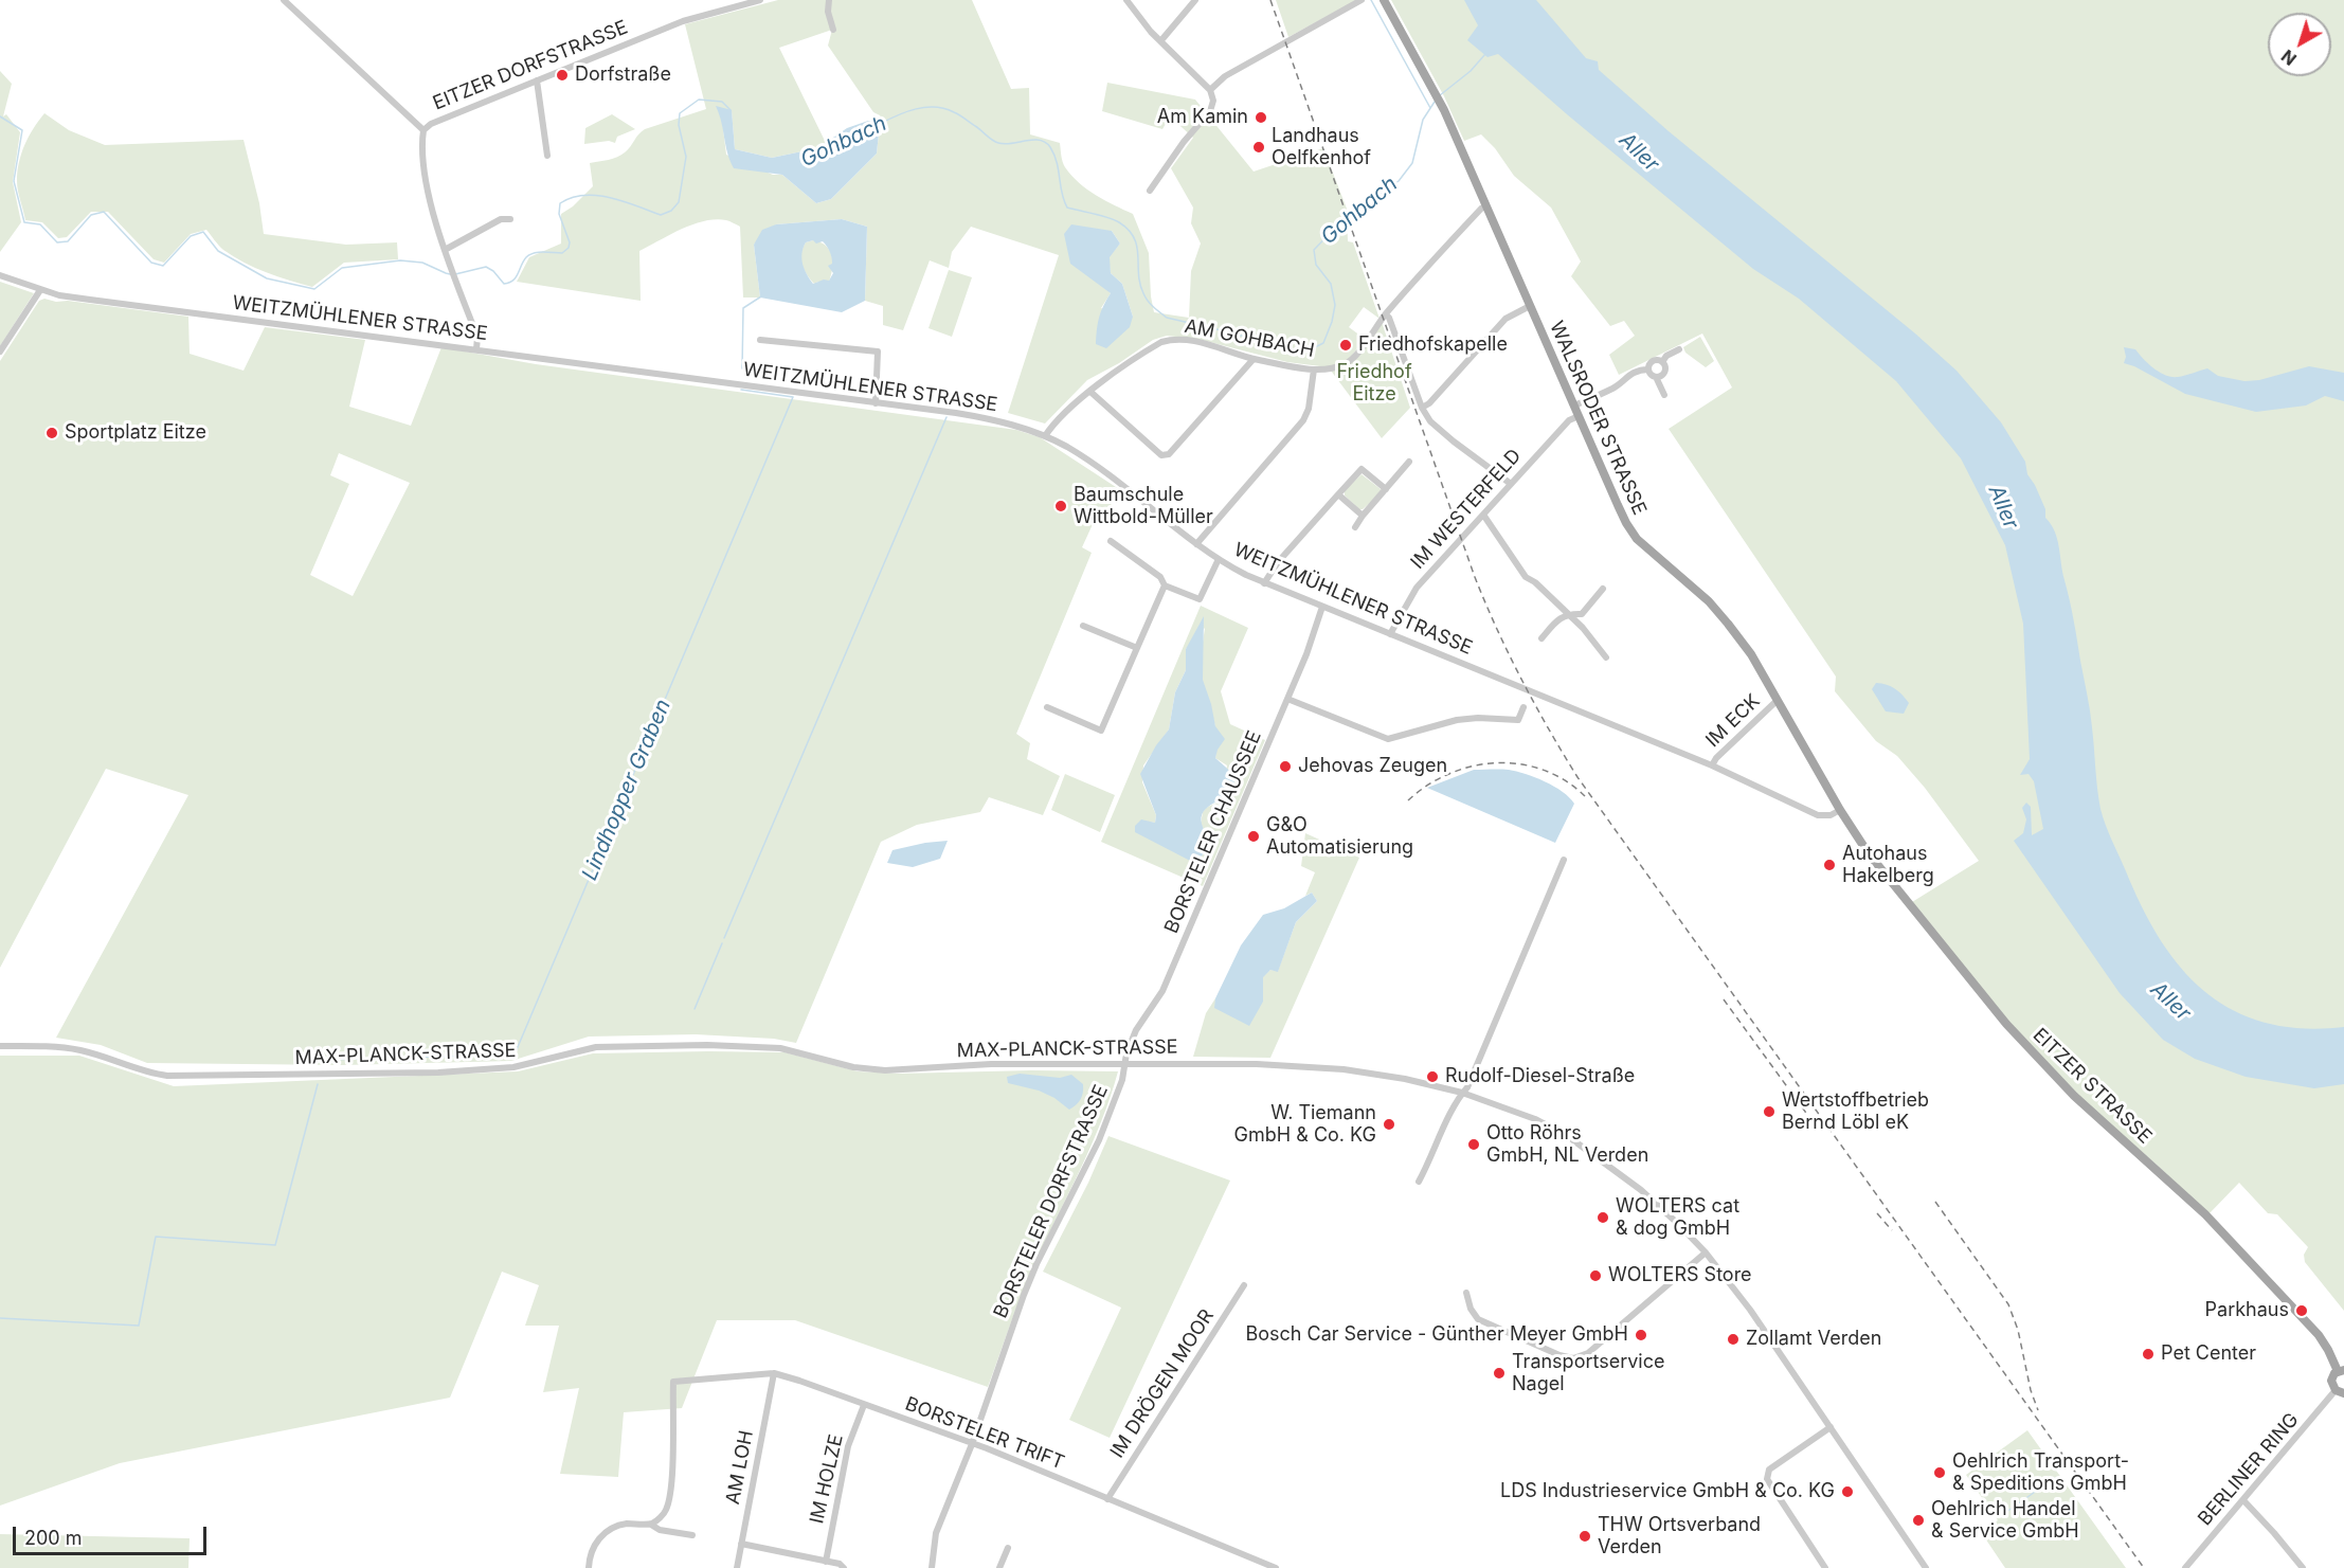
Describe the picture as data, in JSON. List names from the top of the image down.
{
  "streets": {
    "main road": ["WALSRODER STRASSE", "EITZER STRASSE"],
    "street": [
      "EITZER DORFSTRASSE",
      "WEITZMÜHLENER STRASSE",
      "AM GOHBACH",
      "IM WESTERFELD",
      "IM ECK",
      "BORSTELER CHAUSSEE",
      "MAX-PLANCK-STRASSE",
      "BORSTELER DORFSTRASSE",
      "IM DRÖGEN MOOR",
      "BORSTELER TRIFT",
      "AM LOH",
      "BERLINER RING",
      "IM HOLZE"
    ]
  },
  "crossings": [
    ["EITZER DORFSTRASSE", "WEITZMÜHLENER STRASSE"],
    ["WEITZMÜHLENER STRASSE", "AM GOHBACH"],
    ["WEITZMÜHLENER STRASSE", "WALSRODER STRASSE"],
    ["WEITZMÜHLENER STRASSE", "IM WESTERFELD"],
    ["WEITZMÜHLENER STRASSE", "IM ECK"],
    ["WEITZMÜHLENER STRASSE", "BORSTELER CHAUSSEE"],
    ["WEITZMÜHLENER STRASSE", "EITZER STRASSE"],
    ["AM GOHBACH", "WALSRODER STRASSE"],
    ["WALSRODER STRASSE", "IM WESTERFELD"],
    ["WALSRODER STRASSE", "IM ECK"],
    ["WALSRODER STRASSE", "EITZER STRASSE"],
    ["BORSTELER CHAUSSEE", "MAX-PLANCK-STRASSE"],
    ["BORSTELER CHAUSSEE", "BORSTELER DORFSTRASSE"],
    ["MAX-PLANCK-STRASSE", "BORSTELER DORFSTRASSE"],
    ["BORSTELER DORFSTRASSE", "BORSTELER TRIFT"],
    ["IM DRÖGEN MOOR", "BORSTELER TRIFT"],
    ["BORSTELER TRIFT", "AM LOH"],
    ["BORSTELER TRIFT", "IM HOLZE"]
  ],
  "water": ["Gohbach", "Aller", "Lindhopper Graben"],
  "parks": ["Friedhof Eitze"],
  "places": [
    "Dorfstraße",
    "Am Kamin",
    "Landhaus Oelfkenhof",
    "Friedhofskapelle",
    "Sportplatz Eitze",
    "Baumschule Wittbold-Müller",
    "Jehovas Zeugen",
    "G&O Automatisierung",
    "Autohaus Hakelberg",
    "Rudolf-Diesel-Straße",
    "Wertstoffbetrieb Bernd Löbl eK",
    "W. Tiemann GmbH & Co. KG",
    "Otto Röhrs GmbH, NL Verden",
    "WOLTERS cat & dog GmbH",
    "WOLTERS Store",
    "Parkhaus",
    "Bosch Car Service - Günther Meyer GmbH",
    "Zollamt Verden",
    "Pet Center",
    "Transportservice Nagel",
    "Oehlrich Transport- & Speditions GmbH",
    "LDS Industrieservice GmbH & Co. KG",
    "Oehlrich Handel & Service GmbH",
    "THW Ortsverband Verden"
  ],
  "scale_bar": "200 m",
  "north": "bottom left"
}
